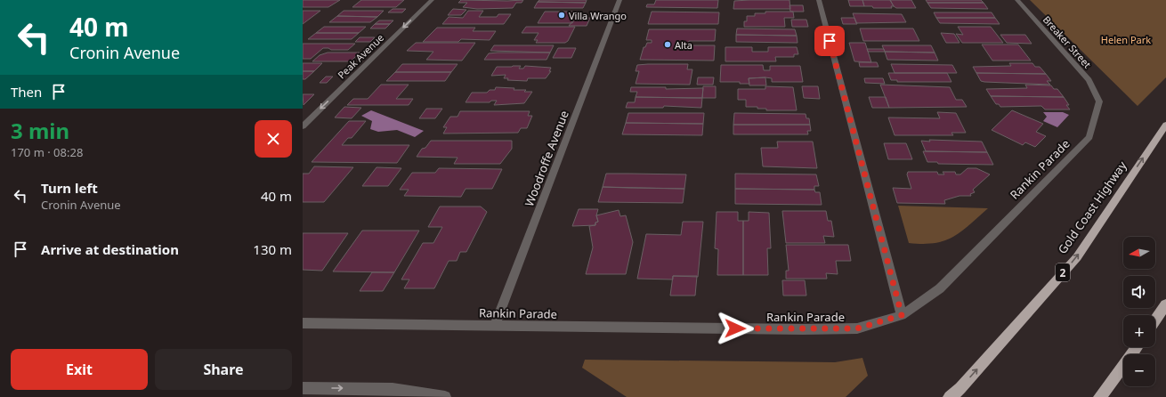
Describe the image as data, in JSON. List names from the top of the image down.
{
  "streets": {
    "highway": ["Gold Coast Highway", "2"],
    "street": [
      "Breaker Street",
      "Peak Avenue",
      "Woodroffe Avenue",
      "Rankin Parade"
    ]
  },
  "crossings": [
    ["Breaker Street", "Rankin Parade"],
    ["Woodroffe Avenue", "Rankin Parade"]
  ],
  "one_way": ["Peak Avenue", "Gold Coast Highway"],
  "parks": ["Helen Park"],
  "places": ["Villa Wrango", "Alta"],
  "north": "left",
  "page": {
    "turn": ["40 m", "Cronin Avenue"],
    "then": "Then",
    "heading": ["3 min", "170 m · 08:28"],
    "list": [
      {
        "name": "Turn left",
        "note": "Cronin Avenue",
        "value": "40 m"
      },
      {
        "name": "Arrive at destination",
        "value": "130 m"
      }
    ],
    "map_buttons": ["+", "−"],
    "buttons": ["Exit", "Share"]
  }
}
